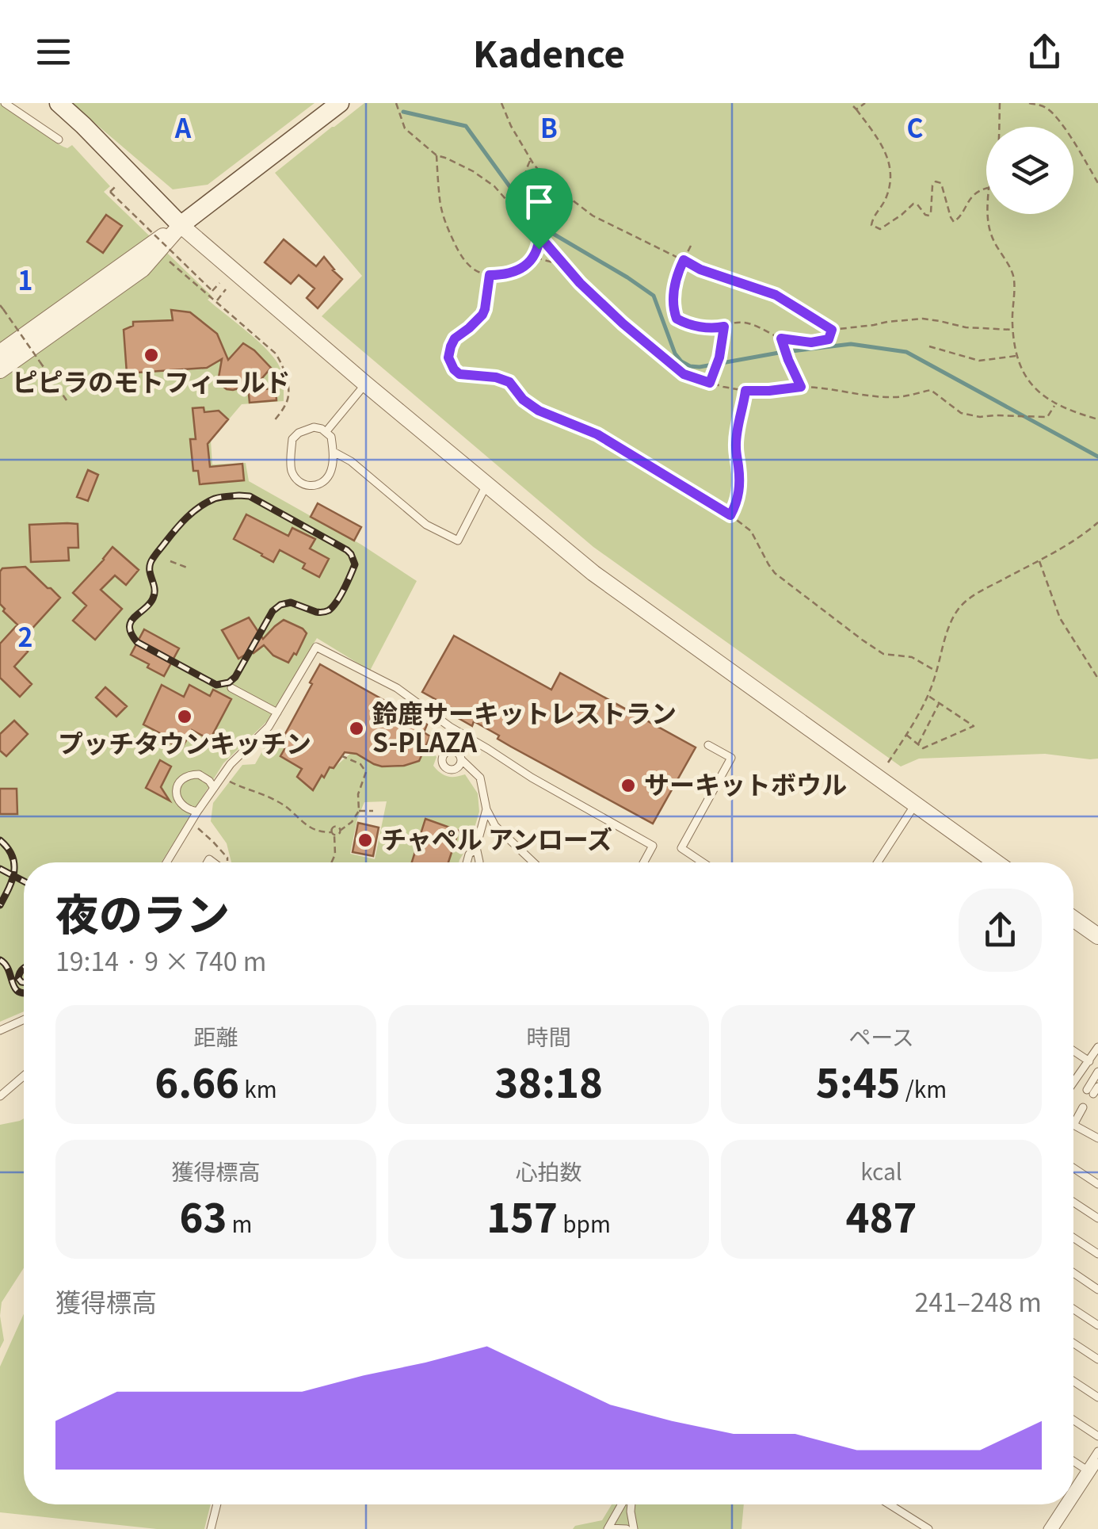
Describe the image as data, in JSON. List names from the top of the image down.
{
  "places": [
    "ピピラのモトフィールド",
    "プッチタウンキッチン",
    "鈴鹿サーキットレストラン S-PLAZA",
    "サーキットボウル",
    "チャペル アンローズ"
  ],
  "page": {
    "header": "Kadence",
    "heading": ["夜のラン", "19:14 · 9 × 740 m"],
    "stats": [
      ["距離", "6.66 km"],
      ["時間", "38:18"],
      ["ペース", "5:45 /km"],
      ["獲得標高", "63 m"],
      ["心拍数", "157 bpm"],
      ["kcal", "487"]
    ],
    "chart": ["獲得標高", "241–248 m"]
  },
  "grid": {
    "columns": ["A", "B", "C"],
    "rows": ["1", "2"]
  }
}
